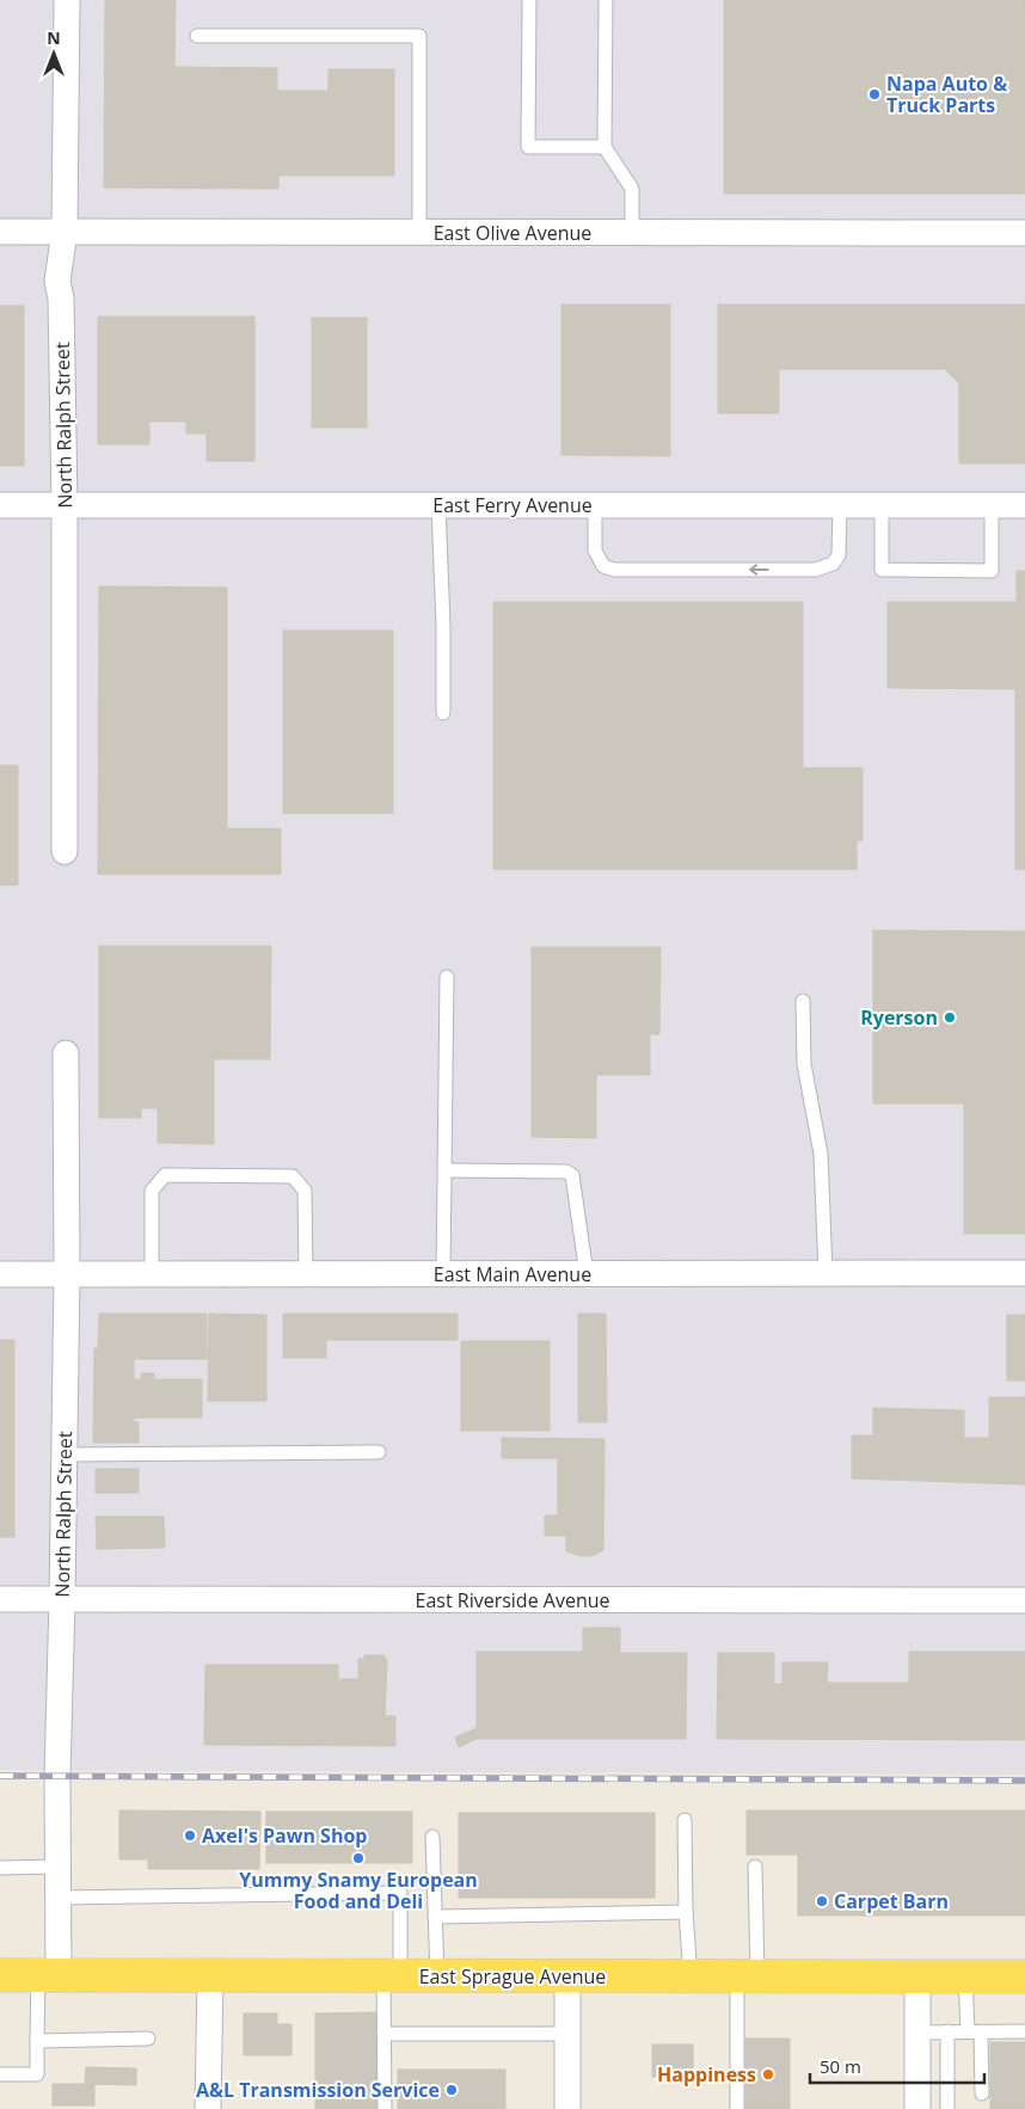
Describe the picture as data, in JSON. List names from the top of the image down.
{
  "streets": {
    "main road": ["East Sprague Avenue"],
    "street": [
      "East Olive Avenue",
      "North Ralph Street",
      "East Ferry Avenue",
      "East Main Avenue",
      "East Riverside Avenue"
    ]
  },
  "crossings": [
    ["East Olive Avenue", "North Ralph Street"],
    ["North Ralph Street", "East Ferry Avenue"],
    ["North Ralph Street", "East Main Avenue"],
    ["North Ralph Street", "East Riverside Avenue"],
    ["North Ralph Street", "East Sprague Avenue"]
  ],
  "places": [
    "Napa Auto & Truck Parts",
    "Ryerson",
    "Axel's Pawn Shop",
    "Yummy Snamy European Food and Deli",
    "Carpet Barn",
    "Happiness",
    "A&L Transmission Service"
  ],
  "scale_bar": "50 m",
  "north": "top"
}
